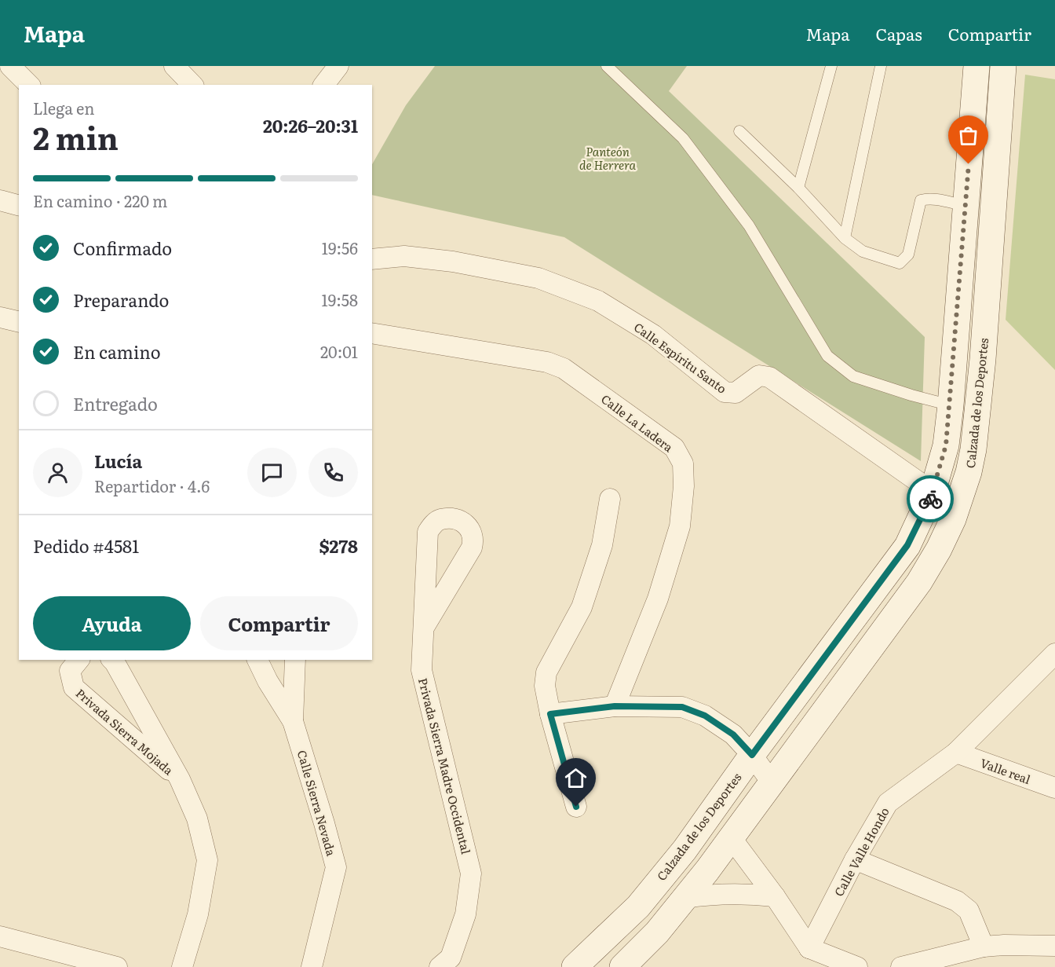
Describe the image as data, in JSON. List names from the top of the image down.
{
  "streets": {
    "street": [
      "Calle Espíritu Santo",
      "Calzada de los Deportes",
      "Calle La Ladera",
      "Privada Sierra Mojada",
      "Privada Sierra Madre Occidental",
      "Valle real",
      "Calle Sierra Nevada",
      "Calle Valle Hondo"
    ]
  },
  "crossings": [
    ["Calle Espíritu Santo", "Calzada de los Deportes"],
    ["Valle real", "Calle Valle Hondo"]
  ],
  "parks": ["Panteón de Herrera"],
  "page": {
    "header": "Mapa",
    "nav": ["Mapa", "Capas", "Compartir"],
    "heading": ["2 min", "Llega en", "20:26–20:31"],
    "panel": [
      "Lucía",
      "Repartidor · 4.6",
      "Pedido #4581",
      "$278"
    ],
    "bar": "En camino · 220 m",
    "list": [
      ["Confirmado", "19:56"],
      ["Preparando", "19:58"],
      ["En camino", "20:01"],
      "Entregado"
    ],
    "buttons": ["Ayuda", "Compartir"]
  }
}
